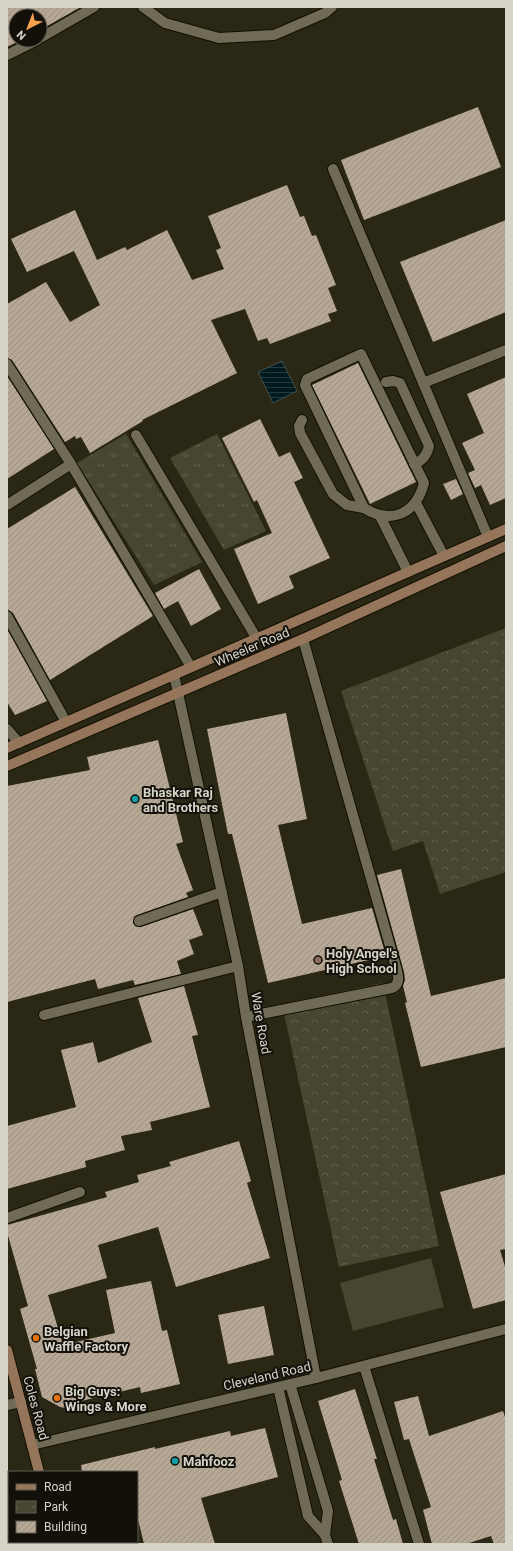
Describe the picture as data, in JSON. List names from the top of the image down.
{
  "streets": {
    "main road": ["Wheeler Road", "Coles Road"],
    "street": ["Ware Road", "Cleveland Road"]
  },
  "crossings": [
    ["Wheeler Road", "Ware Road"],
    ["Ware Road", "Cleveland Road"],
    ["Cleveland Road", "Coles Road"]
  ],
  "places": [
    "Bhaskar Raj and Brothers",
    "Holy Angel's High School",
    "Belgian Waffle Factory",
    "Big Guys: Wings & More",
    "Mahfooz"
  ],
  "legend": ["Road", "Park", "Building"],
  "north": "bottom left"
}
